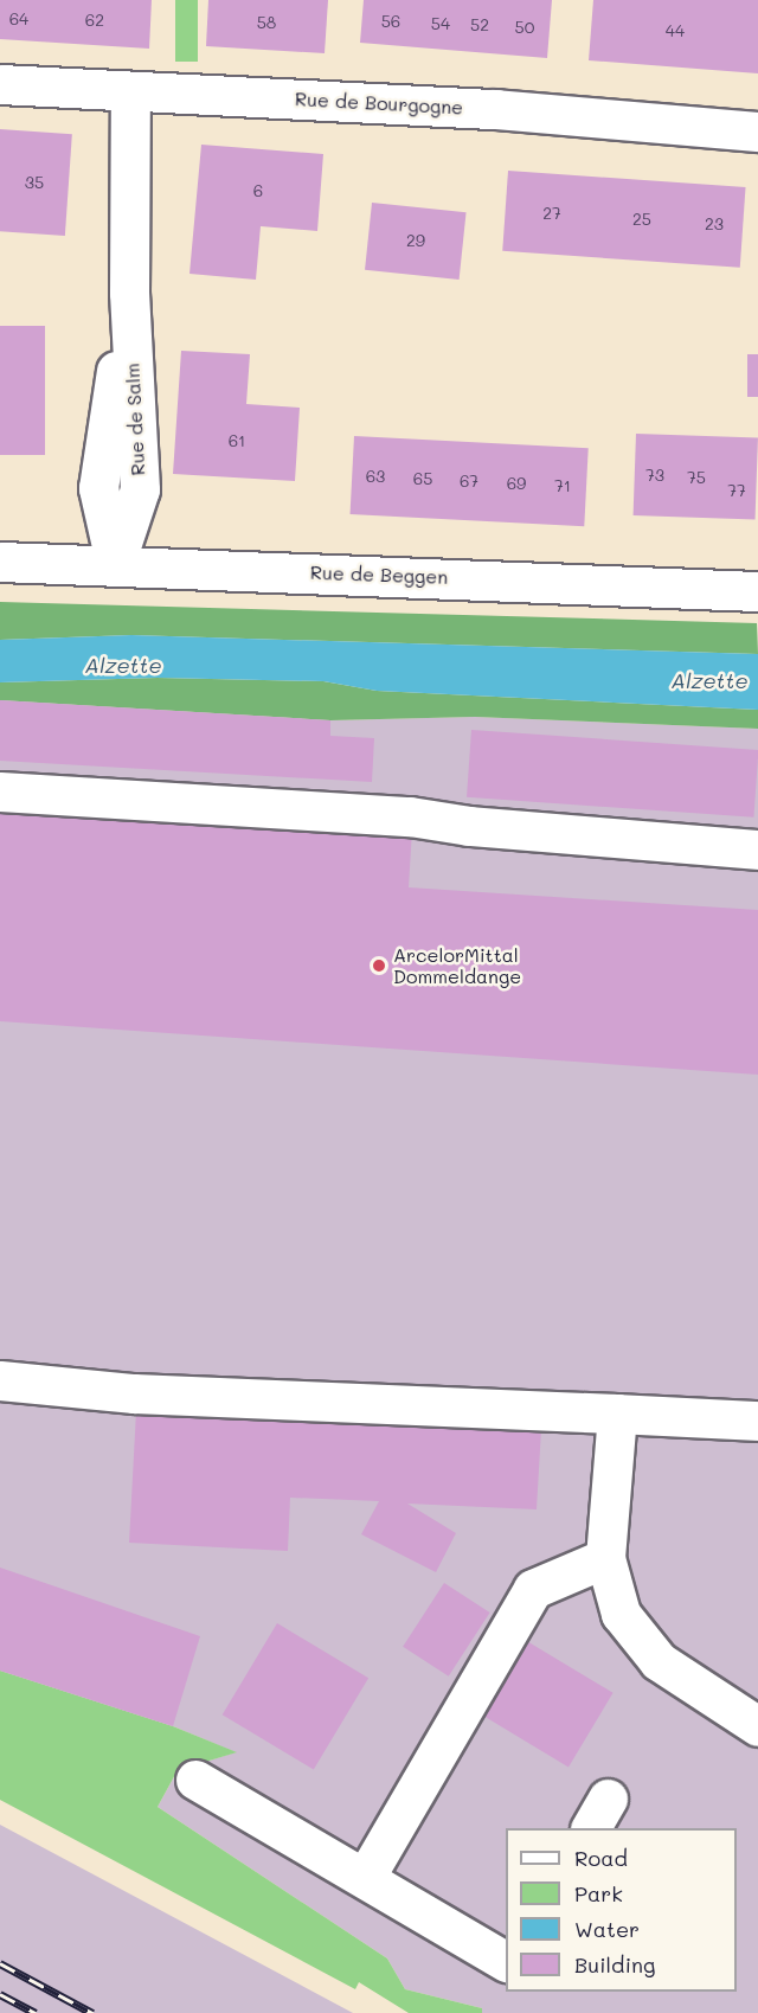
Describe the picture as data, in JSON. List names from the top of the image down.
{
  "streets": {
    "street": ["Rue de Bourgogne", "Rue de Salm", "Rue de Beggen"]
  },
  "crossings": [
    ["Rue de Bourgogne", "Rue de Salm"],
    ["Rue de Salm", "Rue de Beggen"]
  ],
  "water": ["Alzette"],
  "places": ["ArcelorMittal Dommeldange"],
  "house_numbers": [
    "64",
    "62",
    "56",
    "58",
    "54",
    "52",
    "50",
    "44",
    "35",
    "6",
    "27",
    "25",
    "23",
    "29",
    "61",
    "73",
    "63",
    "75",
    "65",
    "67",
    "69",
    "71",
    "77"
  ],
  "legend": [
    "Road",
    "Park",
    "Water",
    "Building"
  ]
}
